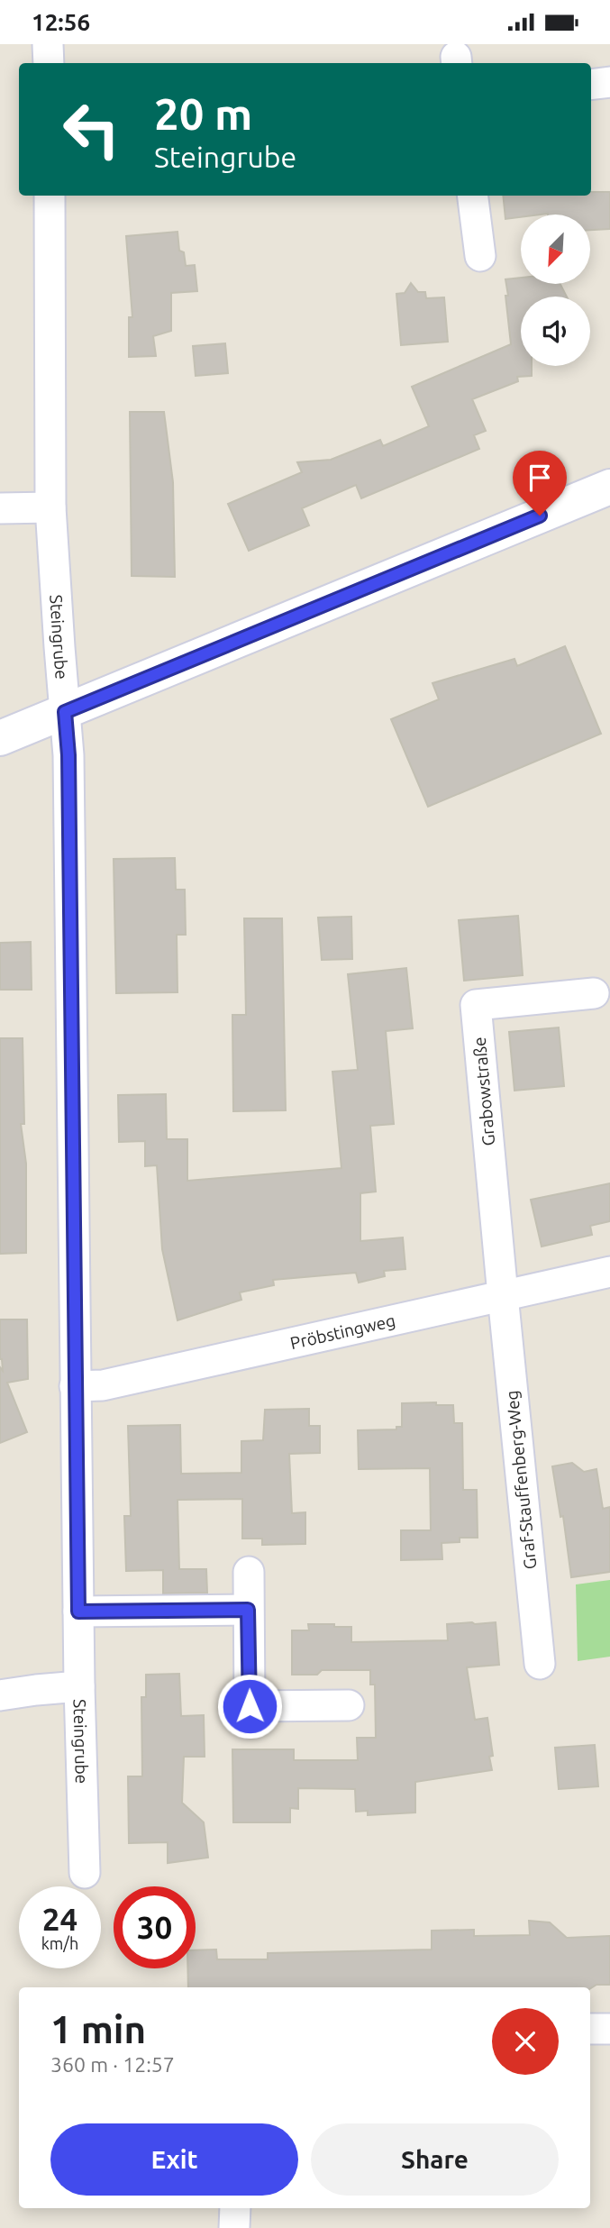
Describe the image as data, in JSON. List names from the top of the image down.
{
  "streets": {
    "street": [
      "Steingrube",
      "Grabowstraße",
      "Pröbstingweg",
      "Graf-Stauffenberg-Weg"
    ]
  },
  "crossings": [
    ["Steingrube", "Pröbstingweg"],
    ["Grabowstraße", "Pröbstingweg"],
    ["Grabowstraße", "Graf-Stauffenberg-Weg"],
    ["Pröbstingweg", "Graf-Stauffenberg-Weg"]
  ],
  "north": "bottom left",
  "page": {
    "status": "12:56",
    "turn": ["20 m", "Steingrube"],
    "speed": "24 km/h",
    "limit": "30",
    "heading": ["1 min", "360 m · 12:57"],
    "buttons": ["Exit", "Share"]
  }
}
